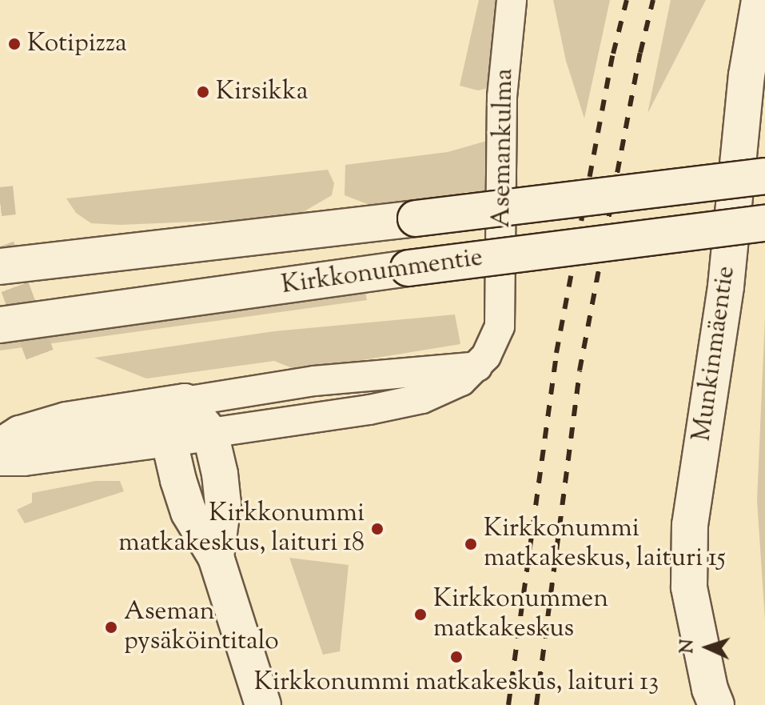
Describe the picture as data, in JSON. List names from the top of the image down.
{
  "streets": {
    "street": ["Asemankulma", "Kirkkonummentie", "Munkinmäentie"]
  },
  "places": [
    "Kotipizza",
    "Kirsikka",
    "Kirkkonummi matkakeskus, laituri 18",
    "Kirkkonummi matkakeskus, laituri 15",
    "Kirkkonummen matkakeskus",
    "Aseman pysäköintitalo",
    "Kirkkonummi matkakeskus, laituri 13"
  ],
  "north": "left"
}
